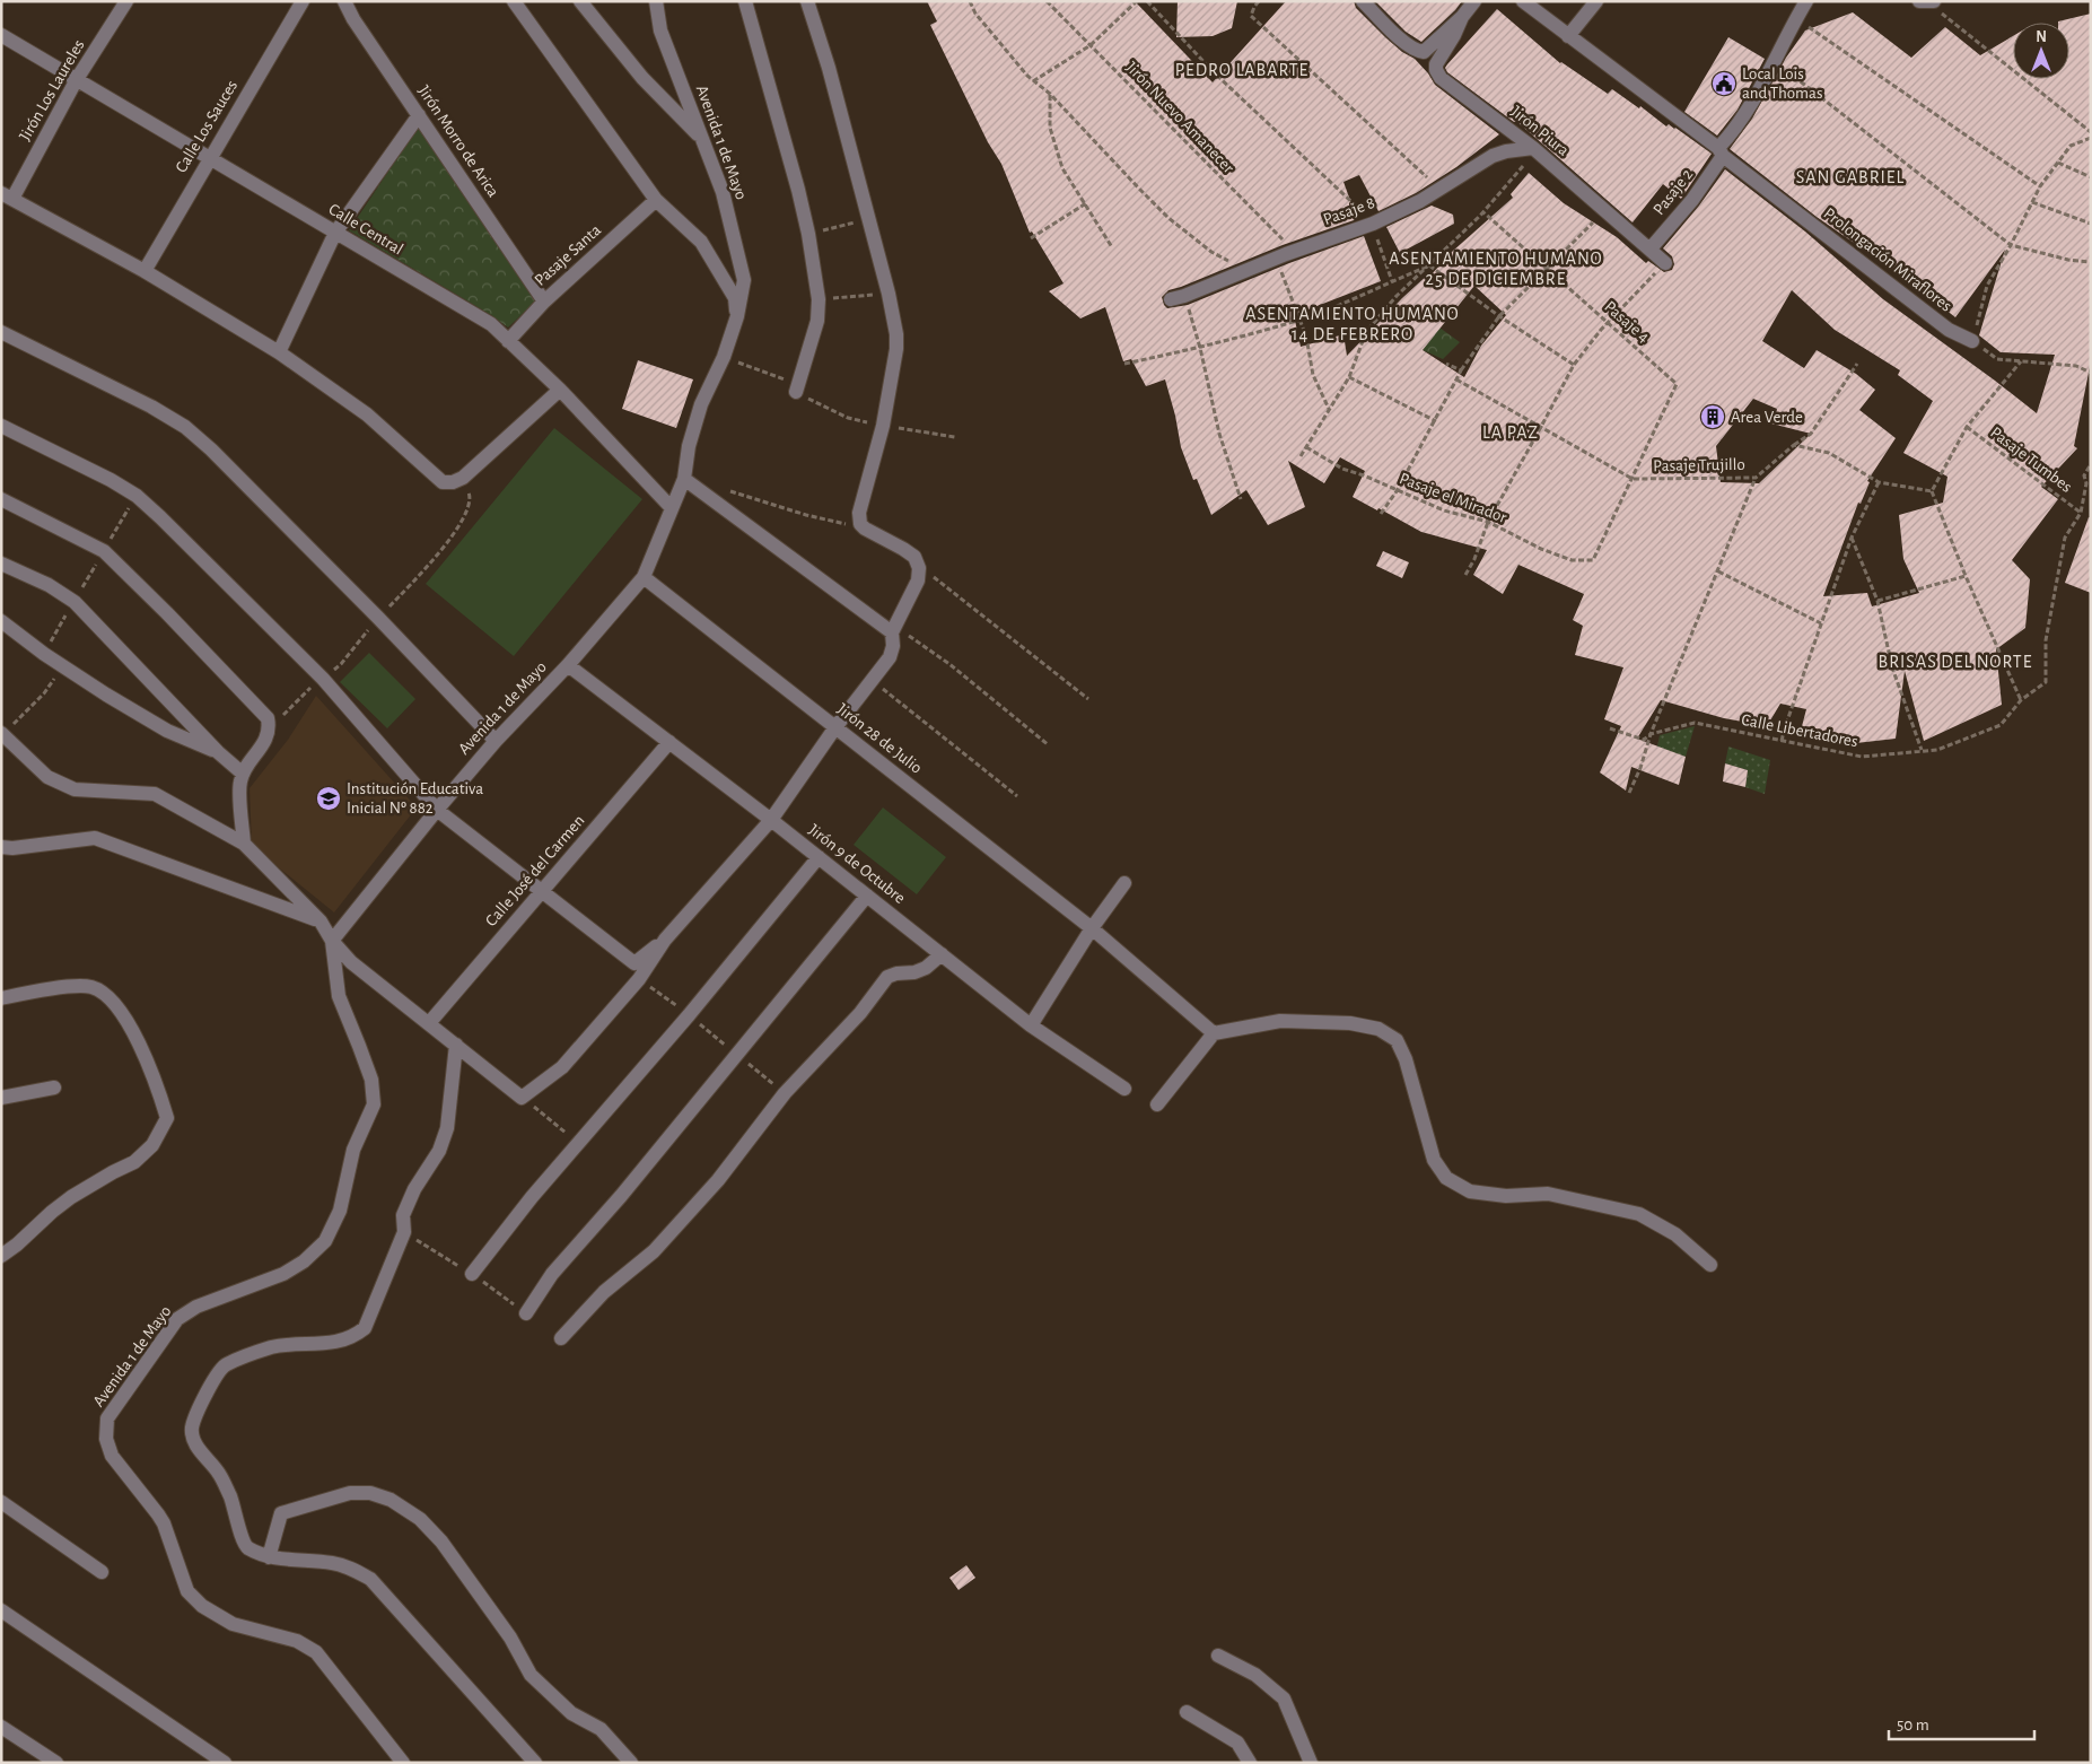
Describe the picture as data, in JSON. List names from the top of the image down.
{
  "streets": {
    "street": [
      "Jirón Los Laureles",
      "Calle Los Sauces",
      "Jirón Piura",
      "Jirón Morro de Arica",
      "Avenida 1 de Mayo",
      "Pasaje 2",
      "Pasaje 8",
      "Calle Central",
      "Pasaje Santa",
      "Prolongación Miraflores",
      "Jirón 28 de Julio",
      "Jirón 9 de Octubre",
      "Calle José del Carmen"
    ],
    "path": [
      "Jirón Nuevo Amanecer",
      "Pasaje 4",
      "Pasaje Tumbes",
      "Pasaje Trujillo",
      "Pasaje el Mirador",
      "Calle Libertadores"
    ]
  },
  "crossings": [
    ["Jirón Los Laureles", "Calle Central"],
    ["Jirón Nuevo Amanecer", "Pasaje 8"],
    ["Calle Los Sauces", "Calle Central"],
    ["Jirón Piura", "Pasaje 2"],
    ["Jirón Piura", "Pasaje 8"],
    ["Jirón Morro de Arica", "Pasaje Santa"],
    ["Avenida 1 de Mayo", "Calle Central"],
    ["Avenida 1 de Mayo", "Jirón 28 de Julio"],
    ["Avenida 1 de Mayo", "Jirón 9 de Octubre"],
    ["Pasaje 2", "Prolongación Miraflores"],
    ["Calle Central", "Pasaje Santa"],
    ["Pasaje 4", "Pasaje Trujillo"],
    ["Pasaje 4", "Pasaje el Mirador"],
    ["Pasaje Tumbes", "Calle Libertadores"],
    ["Pasaje Trujillo", "Pasaje el Mirador"],
    ["Jirón 9 de Octubre", "Calle José del Carmen"]
  ],
  "districts": [
    "PEDRO LABARTE",
    "SAN GABRIEL",
    "ASENTAMIENTO HUMANO 25 DE DICIEMBRE",
    "ASENTAMIENTO HUMANO 14 DE FEBRERO",
    "LA PAZ",
    "BRISAS DEL NORTE"
  ],
  "places": {
    "public building": ["Local Lois and Thomas"],
    "building": ["Area Verde"],
    "school or university": ["Institución Educativa Inicial Nº 882"]
  },
  "scale_bar": "50 m",
  "north": "top"
}
